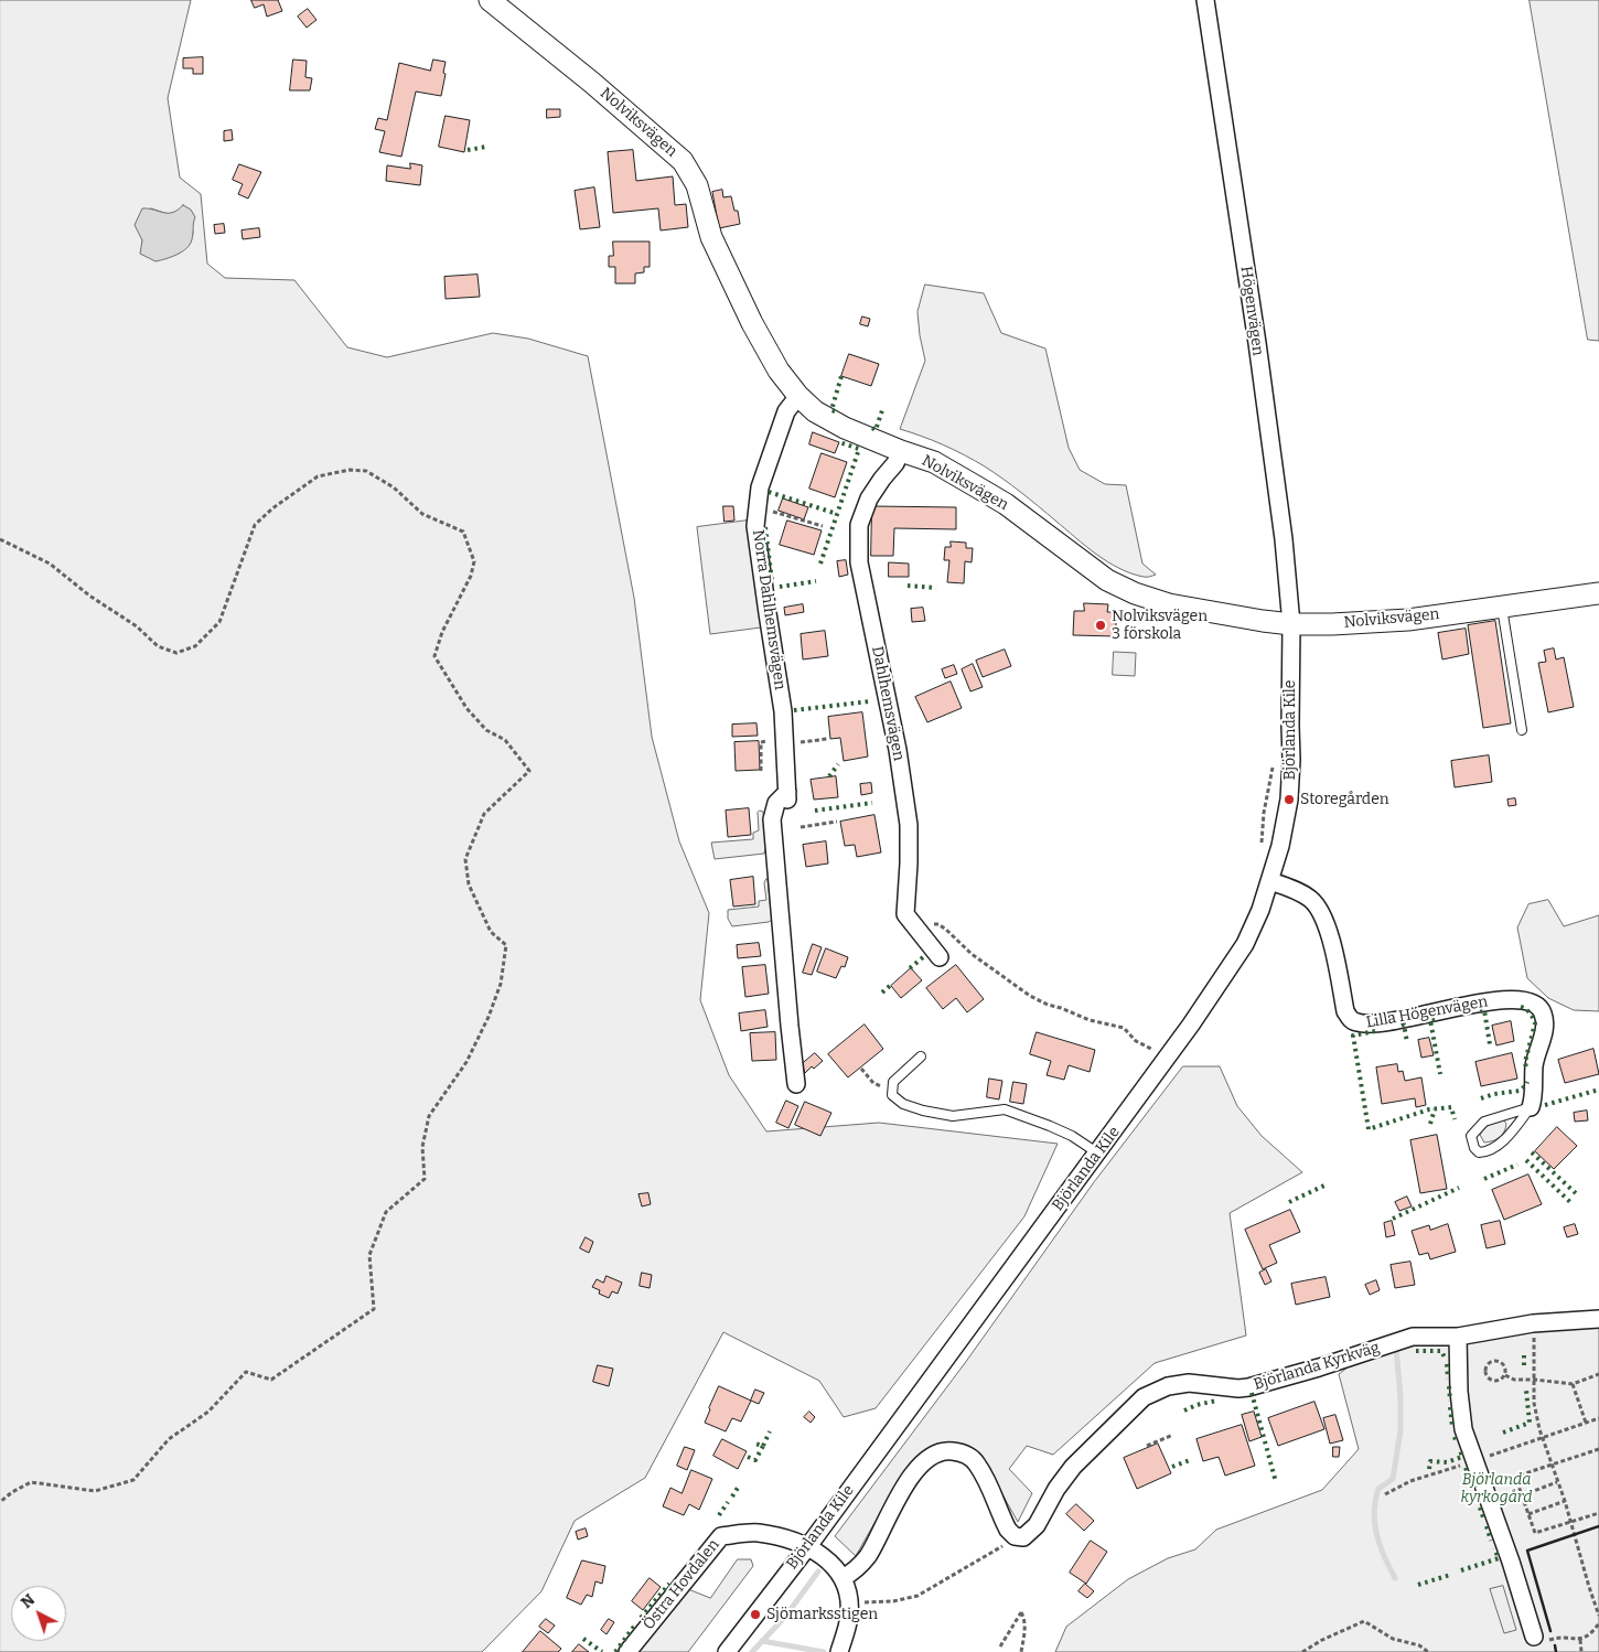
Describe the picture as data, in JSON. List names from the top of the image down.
{
  "streets": {
    "street": [
      "Nolviksvägen",
      "Högenvägen",
      "Norra Dahlhemsvägen",
      "Dahlhemsvägen",
      "Björlanda Kile",
      "Lilla Högenvägen",
      "Björlanda Kyrkväg",
      "Östra Hovdalen"
    ]
  },
  "crossings": [
    ["Nolviksvägen", "Högenvägen"],
    ["Nolviksvägen", "Norra Dahlhemsvägen"],
    ["Nolviksvägen", "Dahlhemsvägen"],
    ["Nolviksvägen", "Björlanda Kile"],
    ["Högenvägen", "Björlanda Kile"],
    ["Björlanda Kile", "Lilla Högenvägen"],
    ["Björlanda Kile", "Östra Hovdalen"]
  ],
  "parks": ["Björlanda kyrkogård"],
  "places": ["Nolviksvägen 3 förskola", "Storegården", "Sjömarksstigen"],
  "north": "top left"
}
